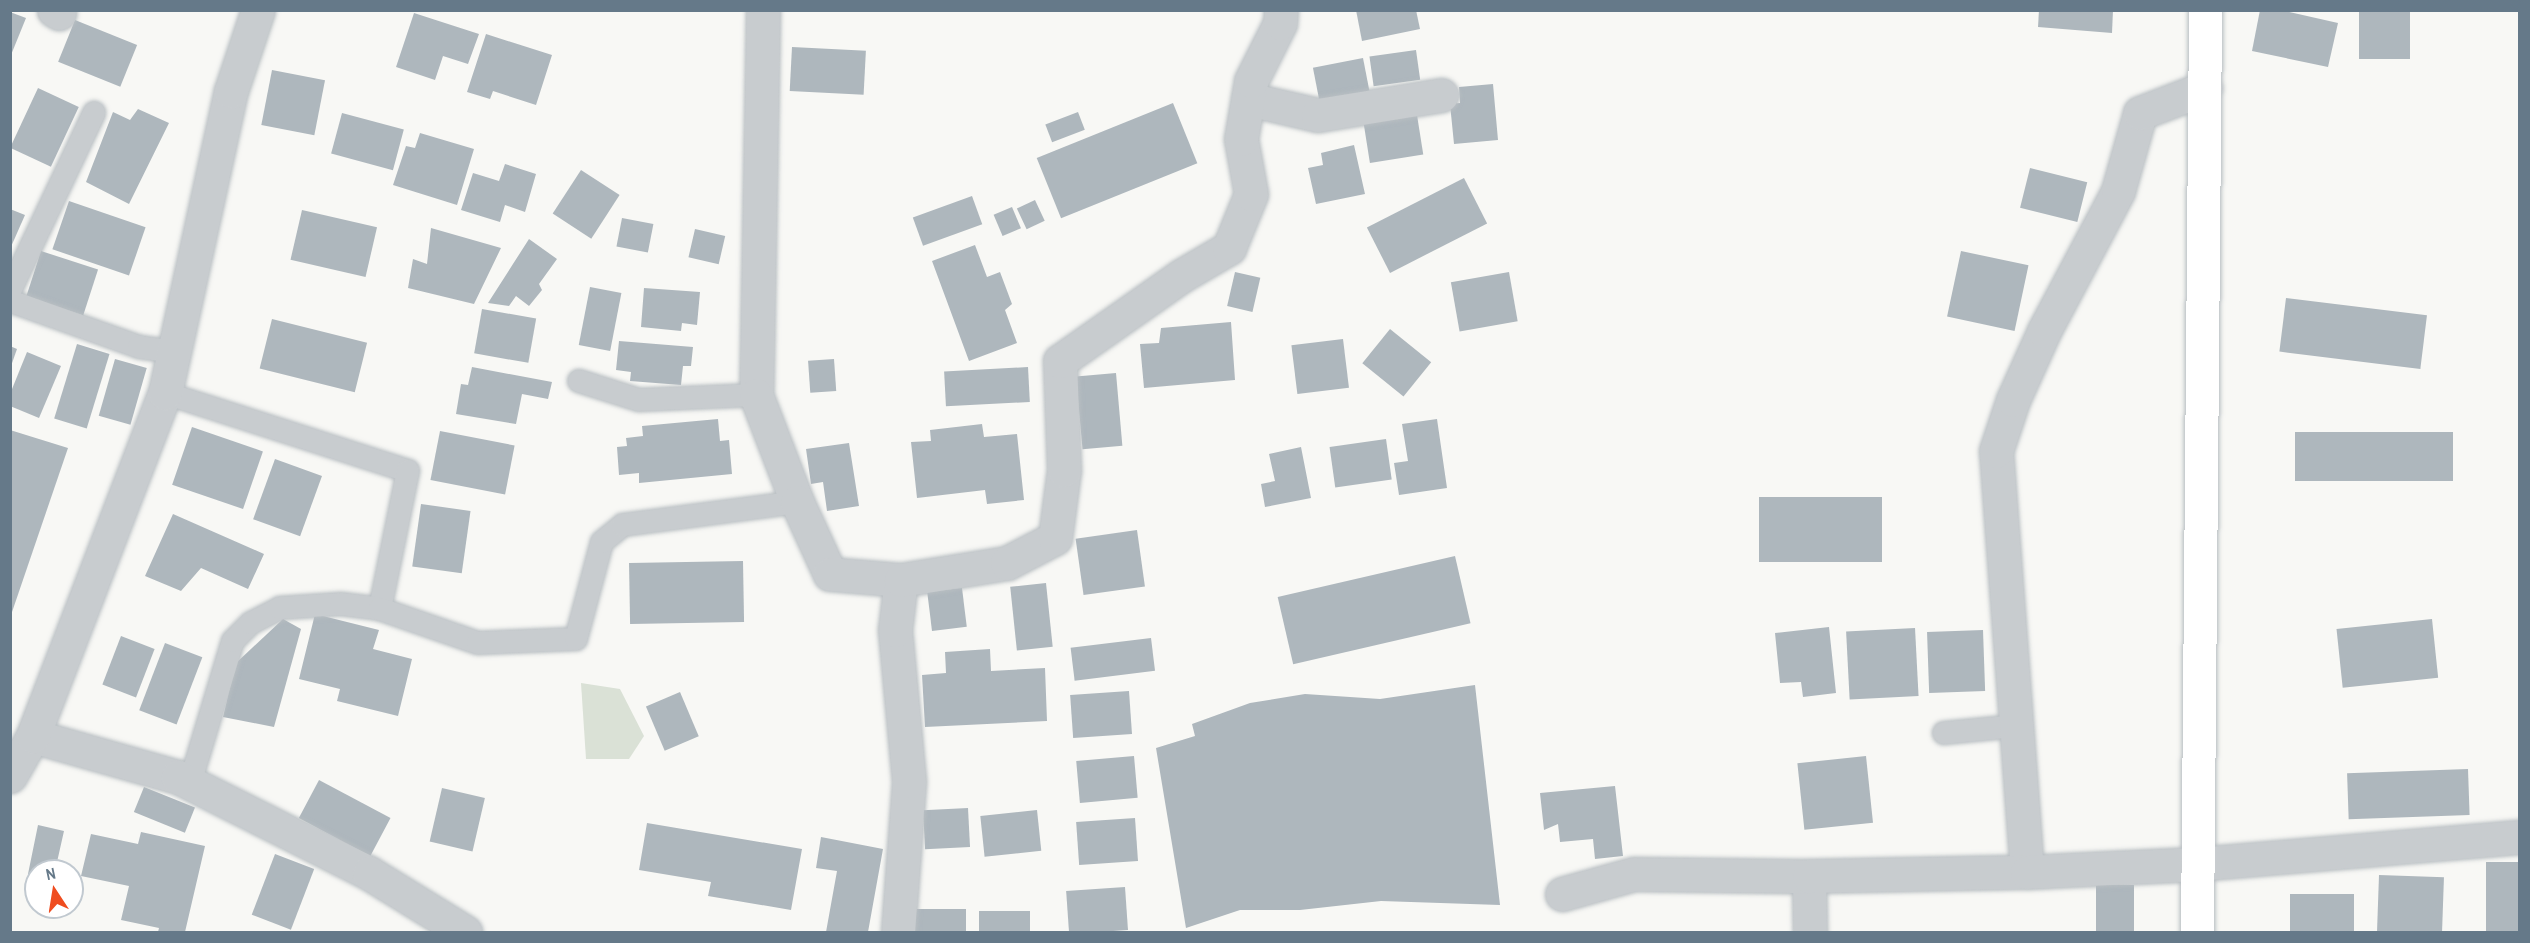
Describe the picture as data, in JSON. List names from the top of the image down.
{
  "north": "top"
}
